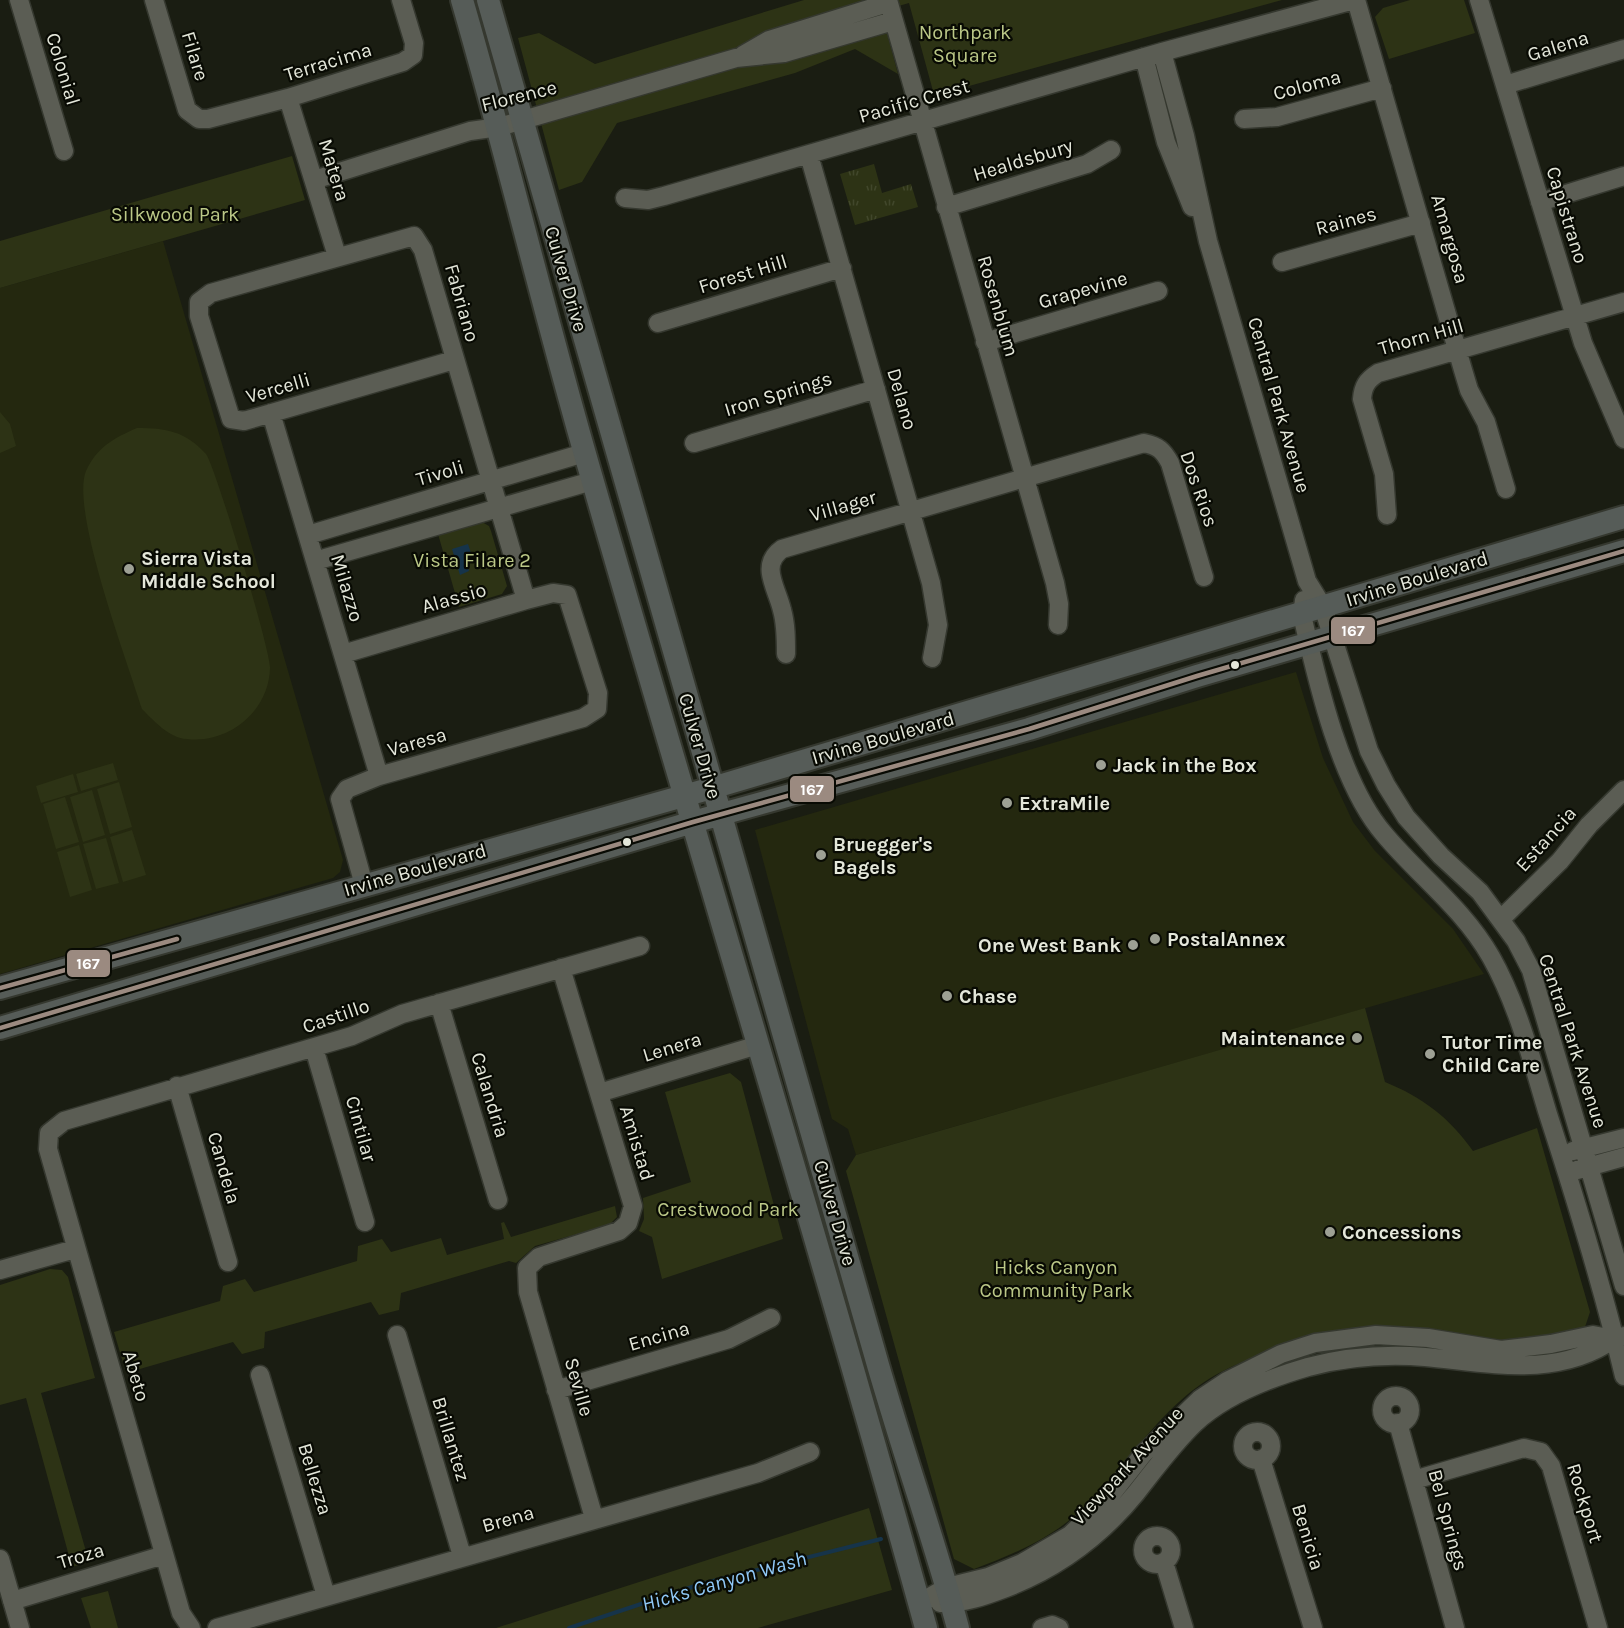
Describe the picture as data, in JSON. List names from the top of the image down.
{
  "streets": {
    "main road": ["Culver Drive", "Irvine Boulevard"],
    "street": [
      "Galena",
      "Filare",
      "Terracima",
      "Colonial",
      "Coloma",
      "Florence",
      "Pacific Crest",
      "Healdsbury",
      "Matera",
      "Capistrano",
      "Raines",
      "Amargosa",
      "Forest Hill",
      "Grapevine",
      "Fabriano",
      "Rosenblum",
      "Thorn Hill",
      "Vercelli",
      "Iron Springs",
      "Delano",
      "Central Park Avenue",
      "Tivoli",
      "Dos Rios",
      "Villager",
      "Milazzo",
      "Alassio",
      "Varesa",
      "Estancia",
      "Castillo",
      "Lenera",
      "Calandria",
      "Cintilar",
      "Amistad",
      "Candela",
      "Encina",
      "Abeto",
      "Seville",
      "Brillantez",
      "Viewpark Avenue",
      "Bellezza",
      "Rockport",
      "Brena",
      "Bel Springs",
      "Benicia",
      "Troza"
    ]
  },
  "crossings": [
    ["Galena", "Capistrano"],
    ["Filare", "Terracima"],
    ["Terracima", "Matera"],
    ["Coloma", "Amargosa"],
    ["Florence", "Matera"],
    ["Florence", "Culver Drive"],
    ["Florence", "Rosenblum"],
    ["Pacific Crest", "Amargosa"],
    ["Pacific Crest", "Rosenblum"],
    ["Pacific Crest", "Delano"],
    ["Pacific Crest", "Central Park Avenue"],
    ["Healdsbury", "Rosenblum"],
    ["Matera", "Fabriano"],
    ["Capistrano", "Thorn Hill"],
    ["Raines", "Amargosa"],
    ["Amargosa", "Thorn Hill"],
    ["Forest Hill", "Delano"],
    ["Culver Drive", "Tivoli"],
    ["Culver Drive", "Irvine Boulevard"],
    ["Culver Drive", "Lenera"],
    ["Culver Drive", "Viewpark Avenue"],
    ["Grapevine", "Rosenblum"],
    ["Fabriano", "Vercelli"],
    ["Fabriano", "Tivoli"],
    ["Fabriano", "Alassio"],
    ["Rosenblum", "Dos Rios"],
    ["Rosenblum", "Villager"],
    ["Vercelli", "Milazzo"],
    ["Iron Springs", "Delano"],
    ["Delano", "Villager"],
    ["Central Park Avenue", "Irvine Boulevard"],
    ["Central Park Avenue", "Estancia"],
    ["Central Park Avenue", "Viewpark Avenue"],
    ["Tivoli", "Milazzo"],
    ["Dos Rios", "Villager"],
    ["Irvine Boulevard", "Varesa"],
    ["Milazzo", "Alassio"],
    ["Milazzo", "Varesa"],
    ["Alassio", "Varesa"],
    ["Castillo", "Calandria"],
    ["Castillo", "Cintilar"],
    ["Castillo", "Amistad"],
    ["Castillo", "Candela"],
    ["Castillo", "Abeto"],
    ["Lenera", "Amistad"],
    ["Amistad", "Seville"],
    ["Encina", "Seville"],
    ["Abeto", "Troza"],
    ["Seville", "Brena"],
    ["Brillantez", "Brena"],
    ["Bellezza", "Brena"],
    ["Rockport", "Bel Springs"]
  ],
  "water": ["Hicks Canyon Wash"],
  "parks": [
    "Northpark Square",
    "Silkwood Park",
    "Vista Filare 2",
    "Crestwood Park",
    "Hicks Canyon Community Park"
  ],
  "places": [
    "Sierra Vista Middle School",
    "Jack in the Box",
    "ExtraMile",
    "Bruegger's Bagels",
    "PostalAnnex",
    "One West Bank",
    "Chase",
    "Maintenance",
    "Tutor Time Child Care",
    "Concessions"
  ],
  "lines": ["transit line 167"]
}
